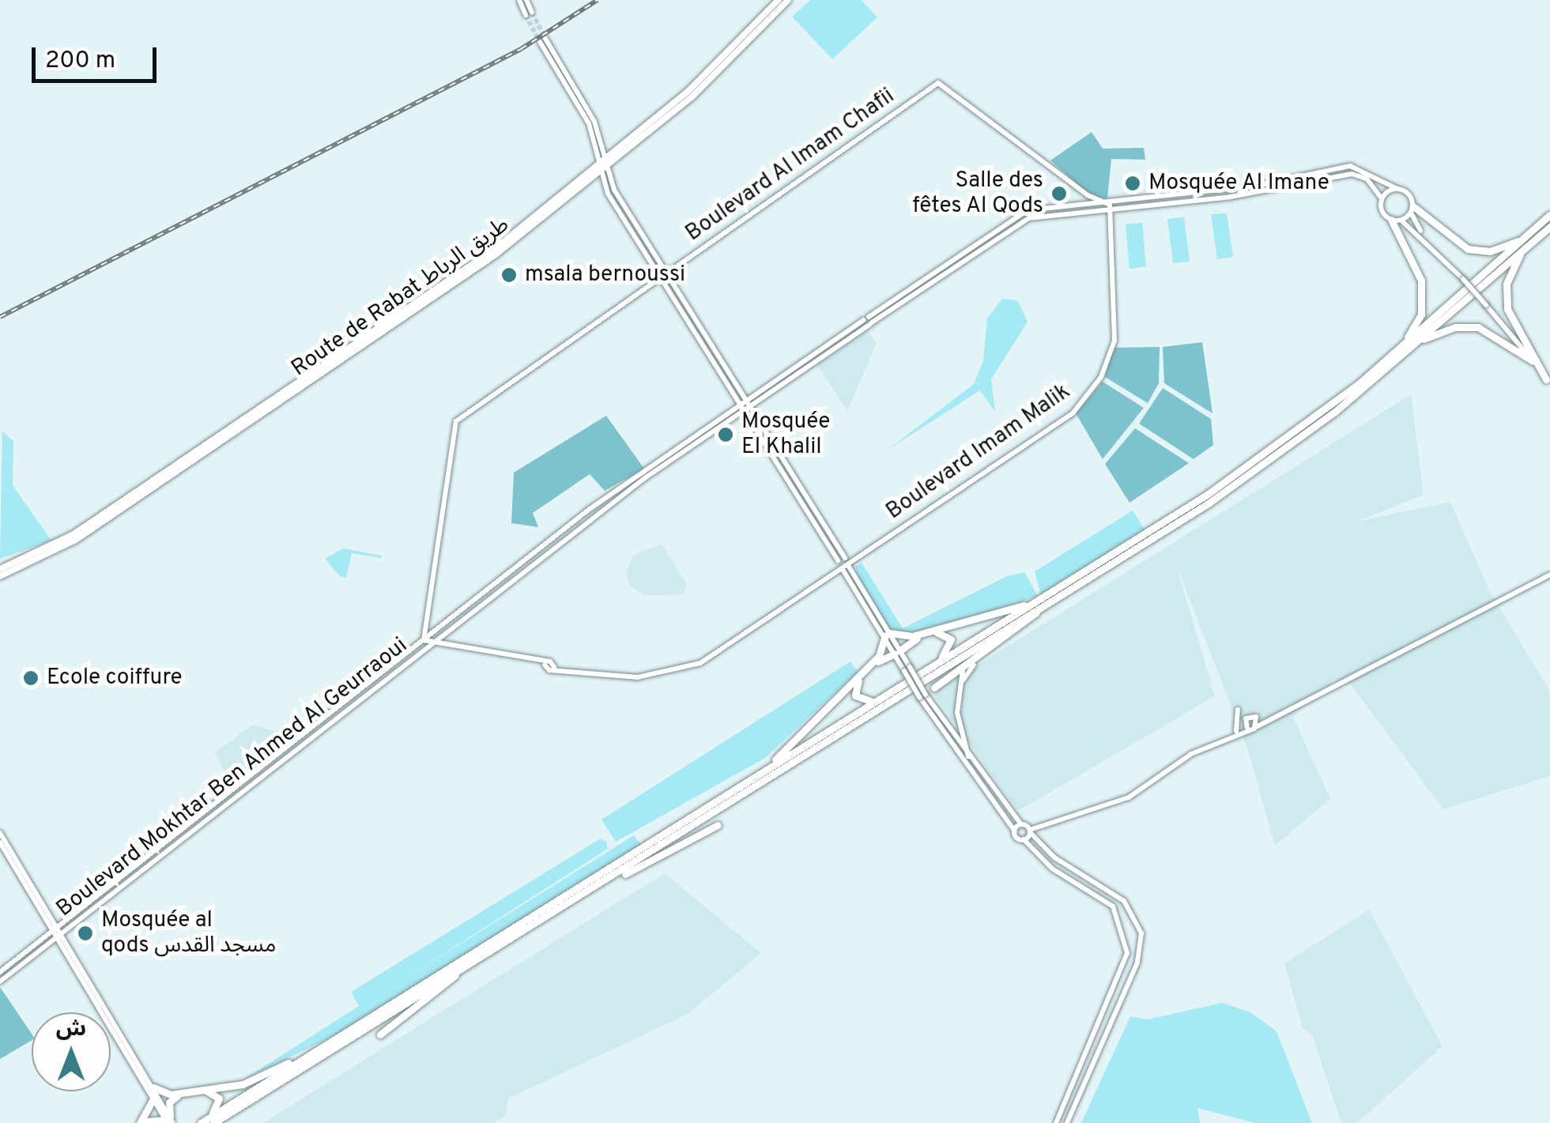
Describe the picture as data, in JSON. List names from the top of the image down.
{
  "streets": {
    "main road": ["Route de Rabat طريق الرباط"],
    "street": ["Boulevard Al Imam Chafii", "Boulevard Imam Malik", "Boulevard Mokhtar Ben Ahmed Al Geurraoui"]
  },
  "crossings": [
    ["Boulevard Al Imam Chafii", "Boulevard Imam Malik"],
    ["Boulevard Al Imam Chafii", "Boulevard Mokhtar Ben Ahmed Al Geurraoui"],
    ["Boulevard Imam Malik", "Boulevard Mokhtar Ben Ahmed Al Geurraoui"]
  ],
  "places": [
    "Mosquée Al Imane",
    "Salle des fêtes Al Qods",
    "msala bernoussi",
    "Mosquée El Khalil",
    "Ecole coiffure",
    "Mosquée al qods مسجد القدس"
  ],
  "scale_bar": "200 m",
  "north": "top"
}
